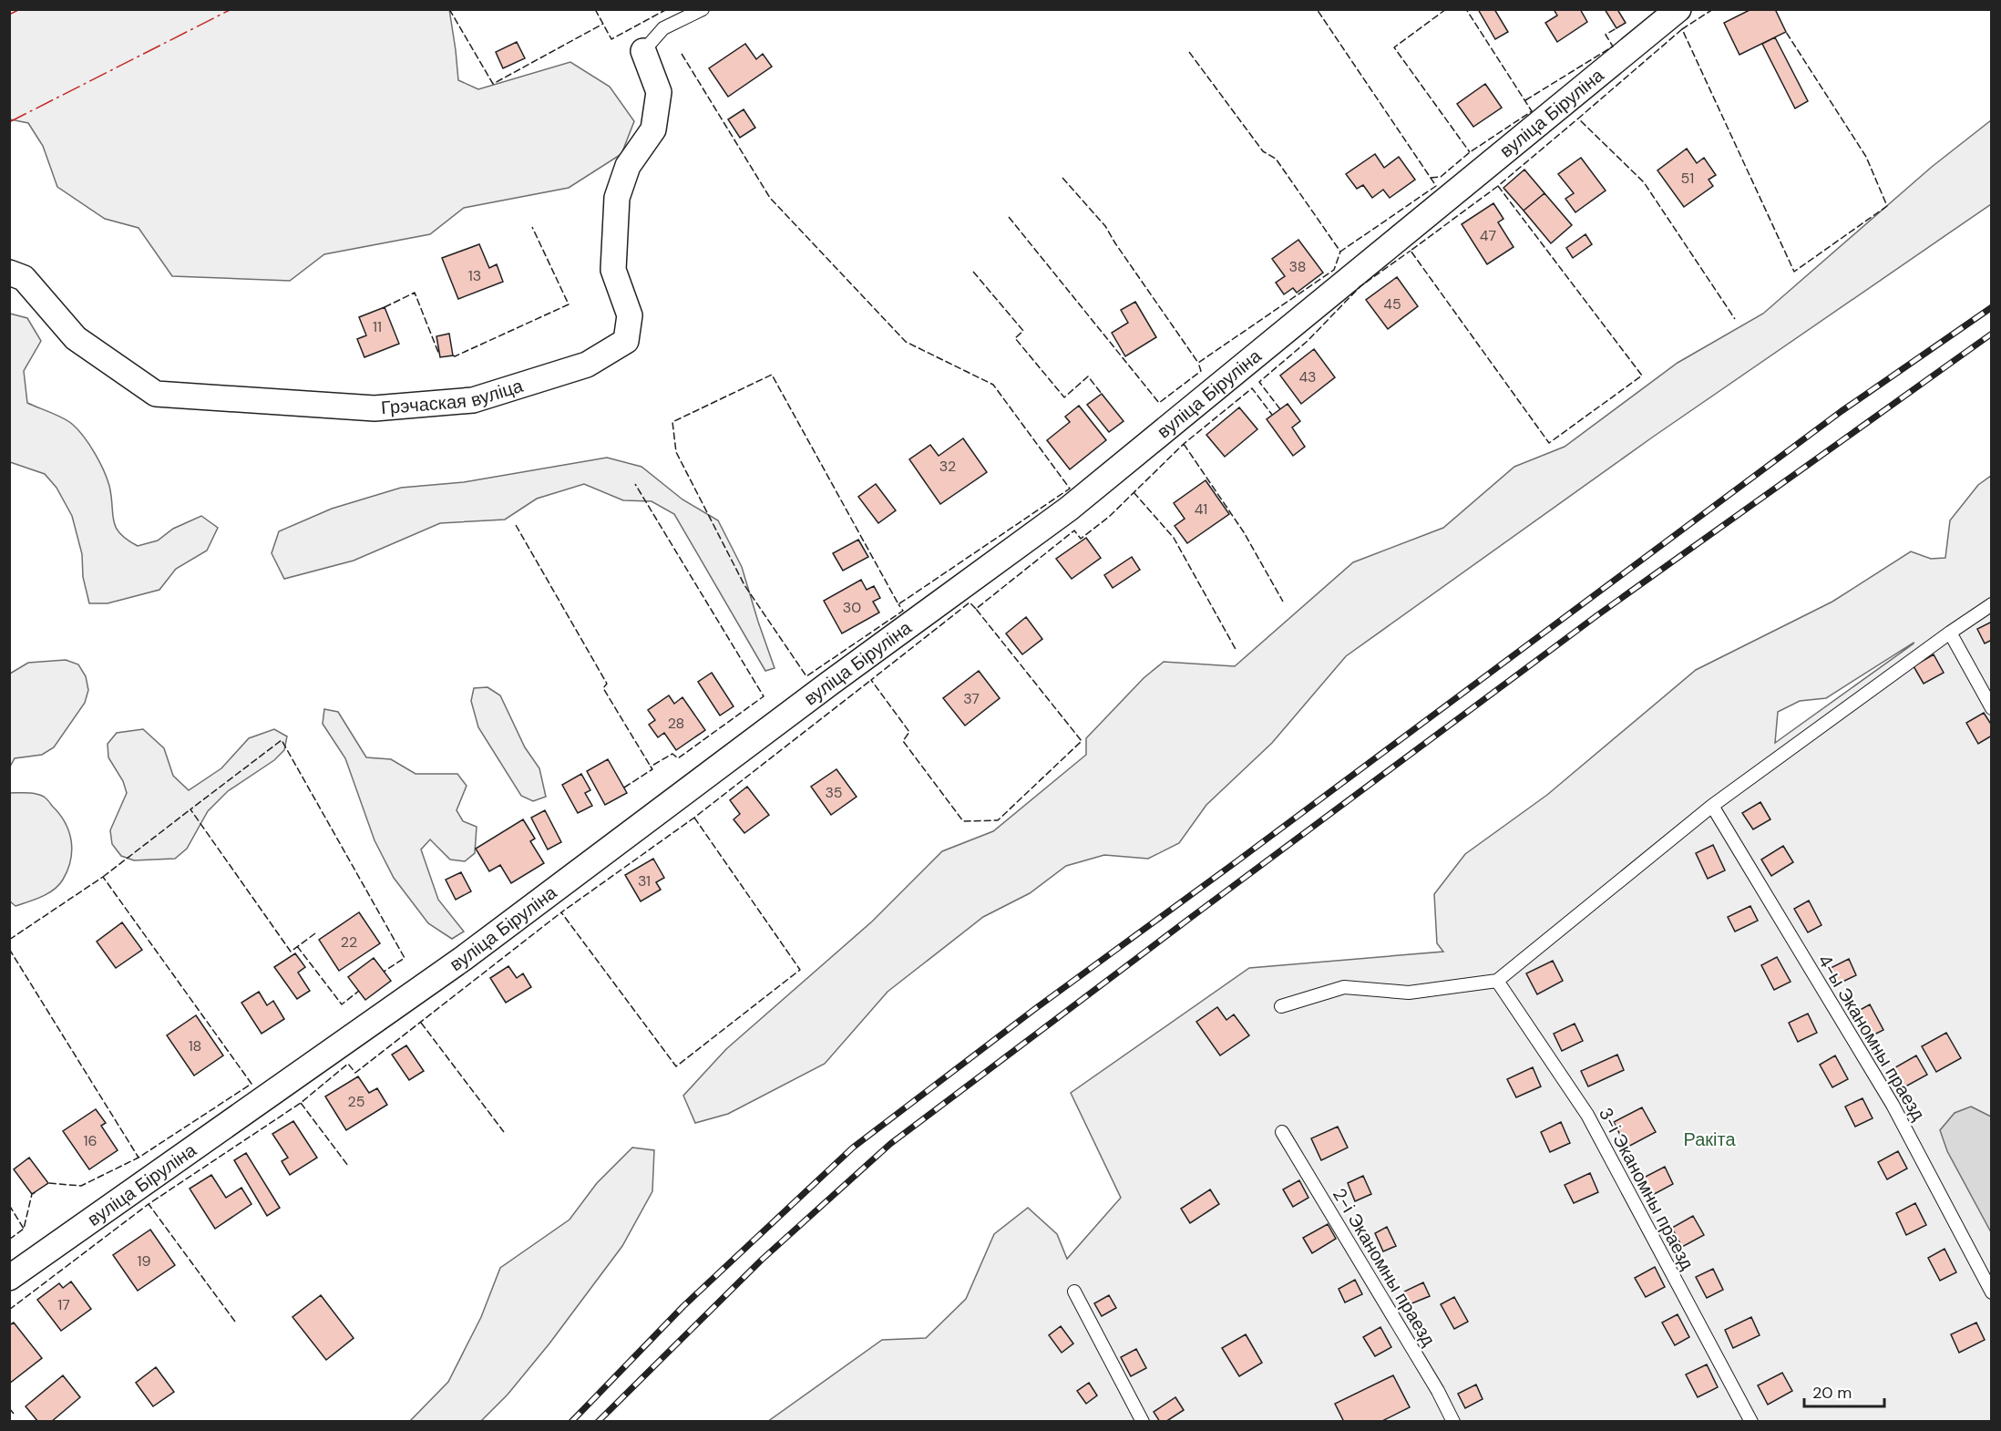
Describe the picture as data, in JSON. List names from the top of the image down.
{
  "streets": {
    "street": ["вуліца Біруліна", "Грэчаская вуліца"],
    "lane": ["4-ы Эканомны праезд", "3-і Эканомны праезд", "2-і Эканомны праезд"]
  },
  "parks": ["Ракіта"],
  "house_numbers": [
    "51",
    "47",
    "38",
    "13",
    "45",
    "11",
    "43",
    "32",
    "41",
    "30",
    "37",
    "28",
    "35",
    "31",
    "22",
    "18",
    "25",
    "16",
    "19",
    "17"
  ],
  "scale_bar": "20 m"
}
